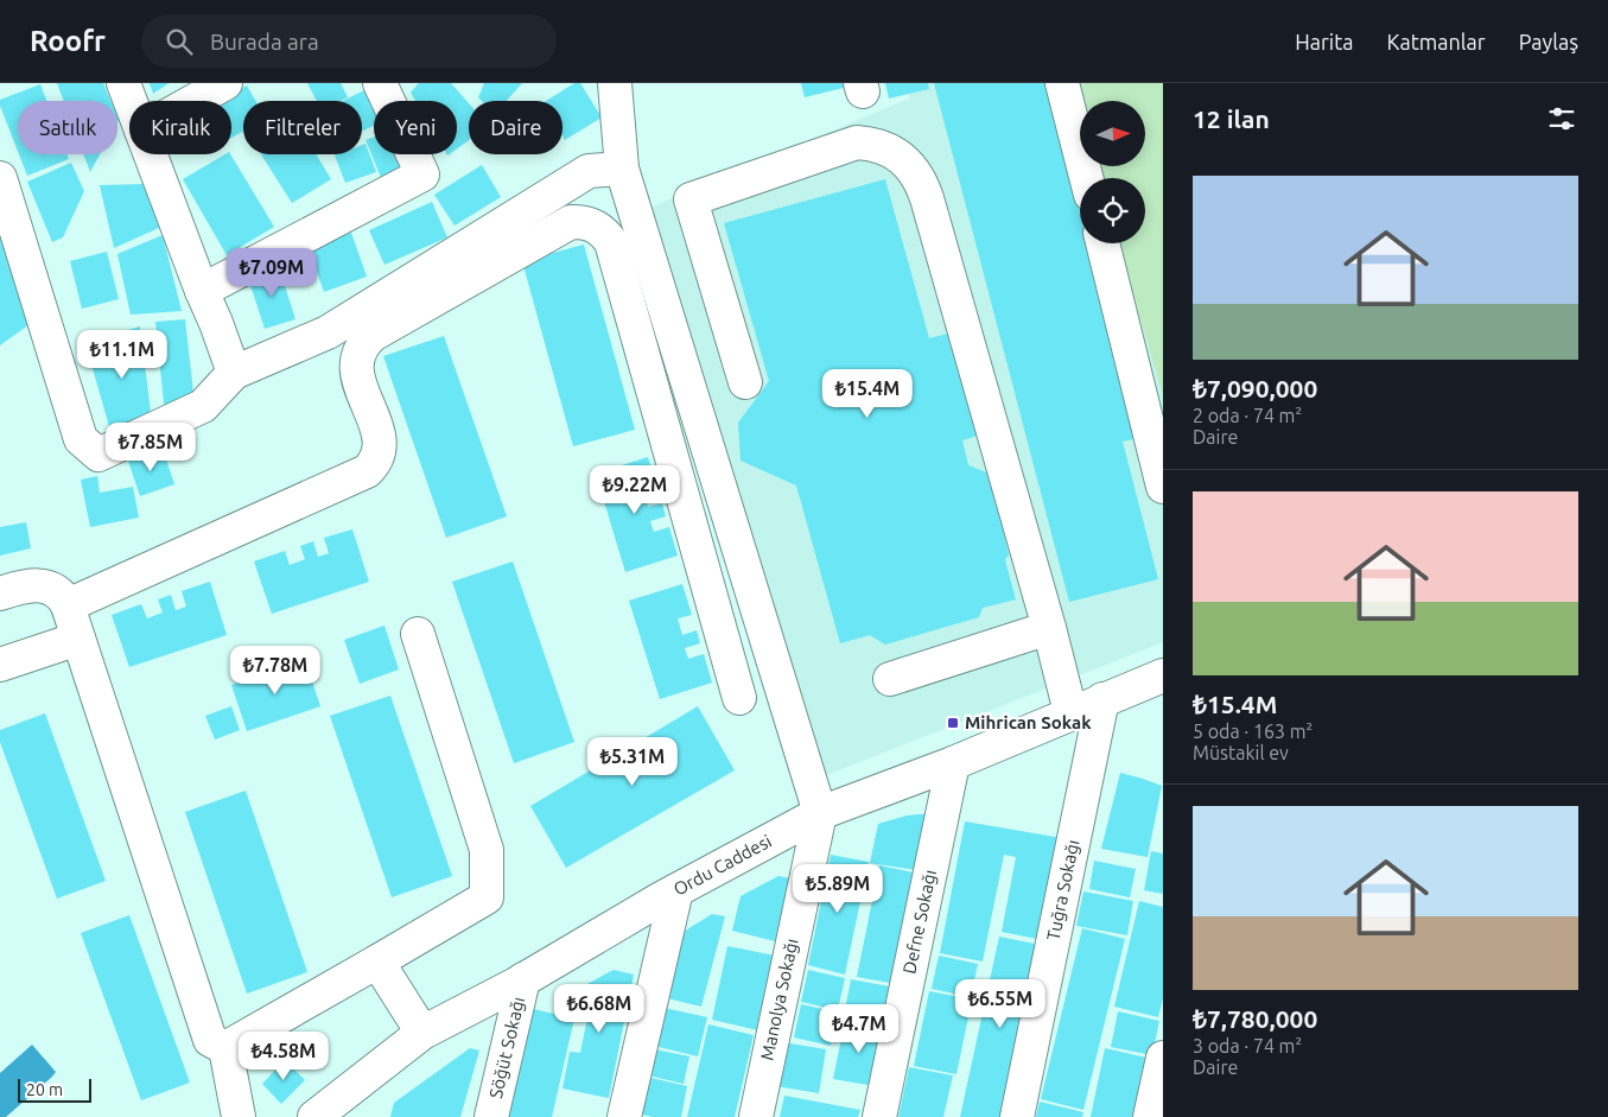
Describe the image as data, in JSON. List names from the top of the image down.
{
  "streets": {
    "street": [
      "Ordu Caddesi",
      "Tuğra Sokağı",
      "Defne Sokağı",
      "Manolya Sokağı",
      "Söğüt Sokağı"
    ]
  },
  "crossings": [
    ["Ordu Caddesi", "Tuğra Sokağı"],
    ["Ordu Caddesi", "Defne Sokağı"],
    ["Ordu Caddesi", "Manolya Sokağı"],
    ["Ordu Caddesi", "Söğüt Sokağı"]
  ],
  "places": {
    "transit": ["Mihrican Sokak"]
  },
  "scale_bar": "20 m",
  "north": "right",
  "page": {
    "header": "Roofr",
    "search": "Burada ara",
    "nav": ["Harita", "Katmanlar", "Paylaş"],
    "heading": "12 ilan",
    "chip": [
      "Satılık",
      "Kiralık",
      "Filtreler",
      "Yeni",
      "Daire"
    ],
    "list": [
      {
        "name": "₺7,090,000",
        "note": "2 oda · 74 m² · Daire"
      },
      {
        "name": "₺15.4M",
        "note": "5 oda · 163 m² · Müstakil ev"
      },
      {
        "name": "₺7,780,000",
        "note": "3 oda · 74 m² · Daire"
      }
    ],
    "price": [
      "₺7.09M",
      "₺11.1M",
      "₺15.4M",
      "₺7.85M",
      "₺9.22M",
      "₺7.78M",
      "₺5.31M",
      "₺5.89M",
      "₺6.55M",
      "₺6.68M",
      "₺4.7M",
      "₺4.58M"
    ],
    "scale": "20 m"
  }
}
